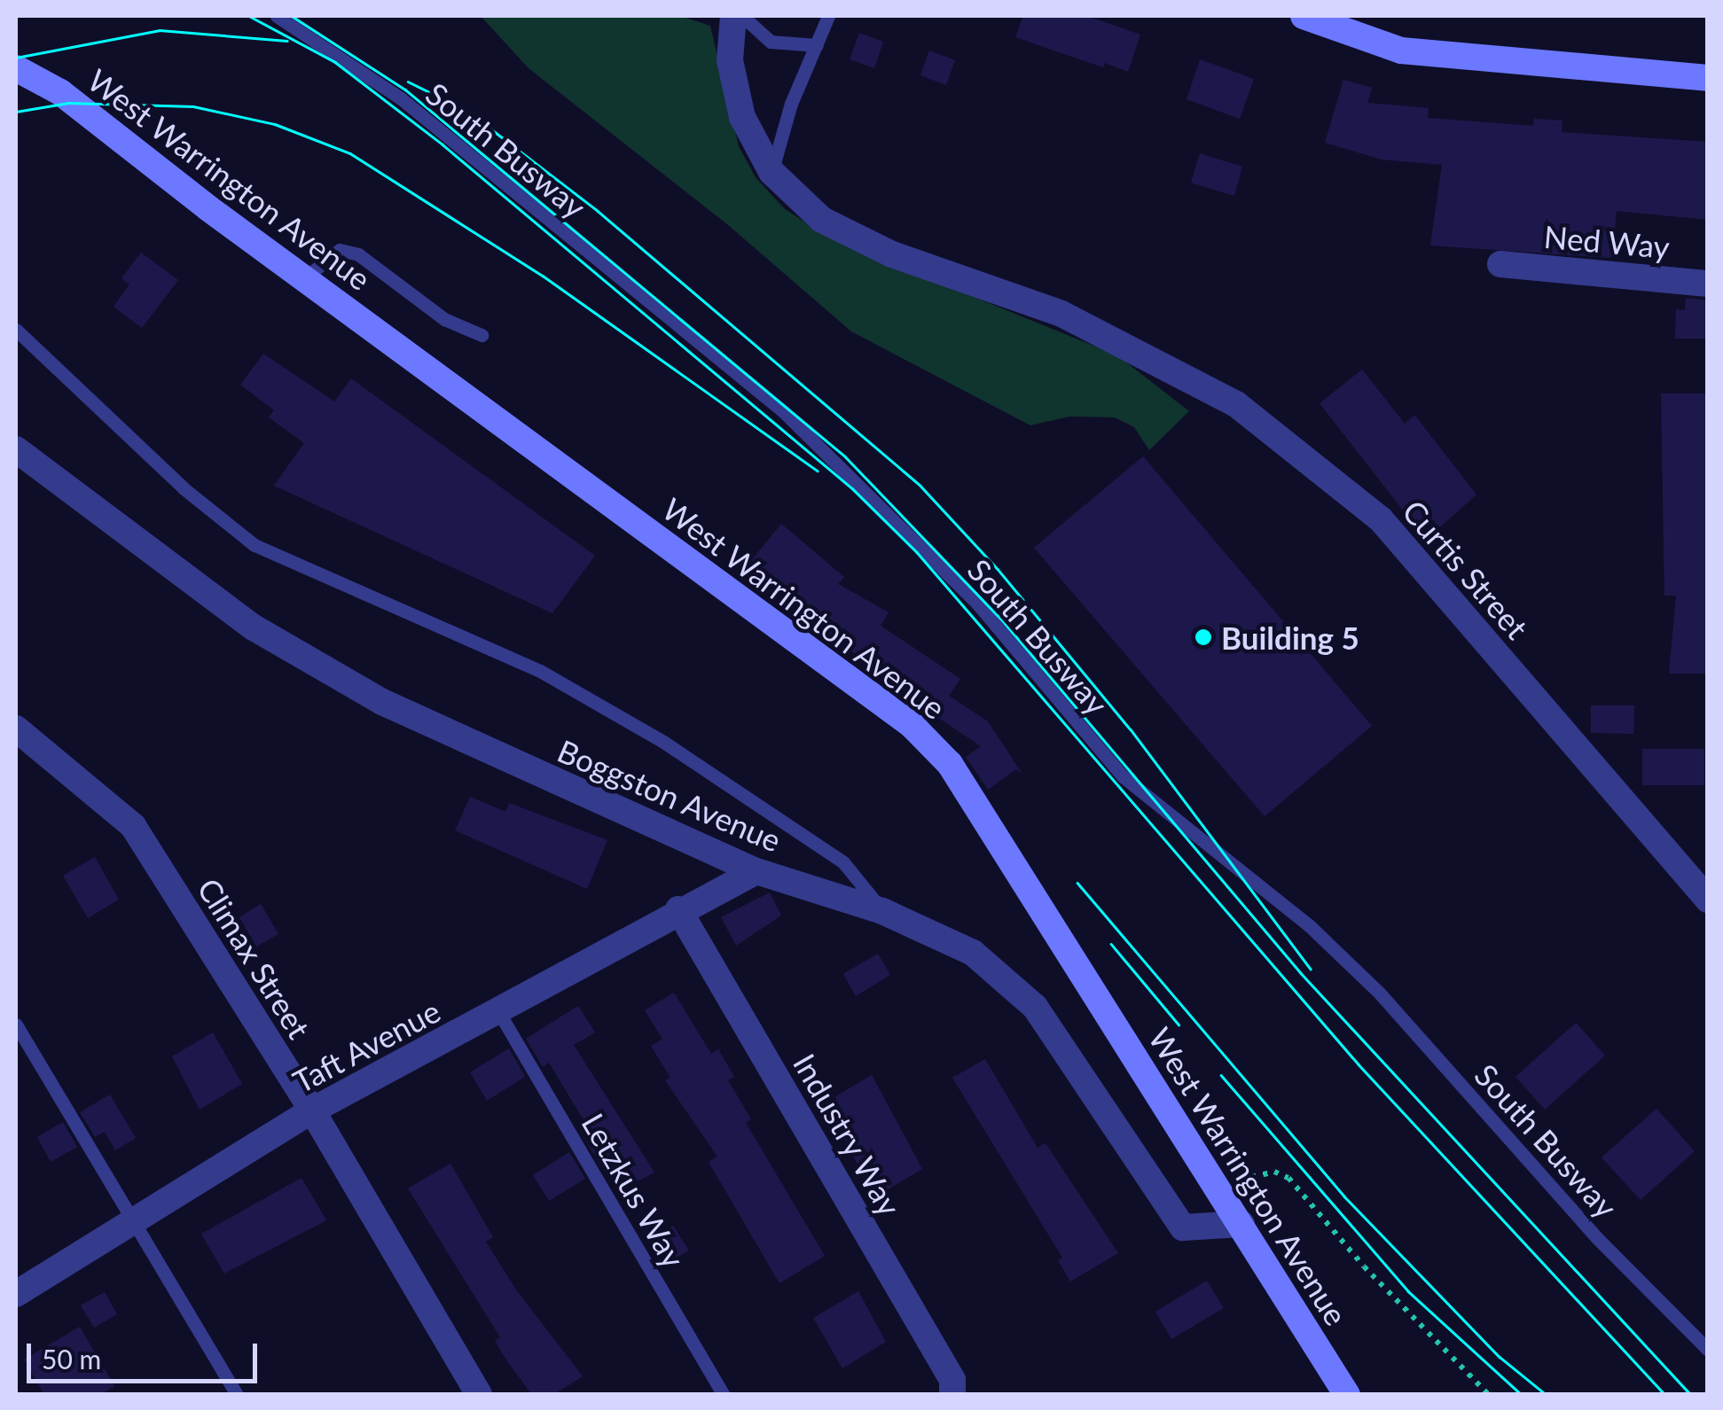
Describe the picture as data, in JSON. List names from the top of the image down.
{
  "streets": {
    "main road": ["West Warrington Avenue"],
    "street": [
      "Ned Way",
      "Curtis Street",
      "Boggston Avenue",
      "Climax Street",
      "Taft Avenue",
      "Industry Way"
    ],
    "lane": ["South Busway", "Letzkus Way"]
  },
  "crossings": [
    ["West Warrington Avenue", "Boggston Avenue"],
    ["Boggston Avenue", "Taft Avenue"],
    ["Climax Street", "Taft Avenue"],
    ["Taft Avenue", "Industry Way"],
    ["Taft Avenue", "Letzkus Way"]
  ],
  "places": ["Building 5"],
  "scale_bar": "50 m"
}
